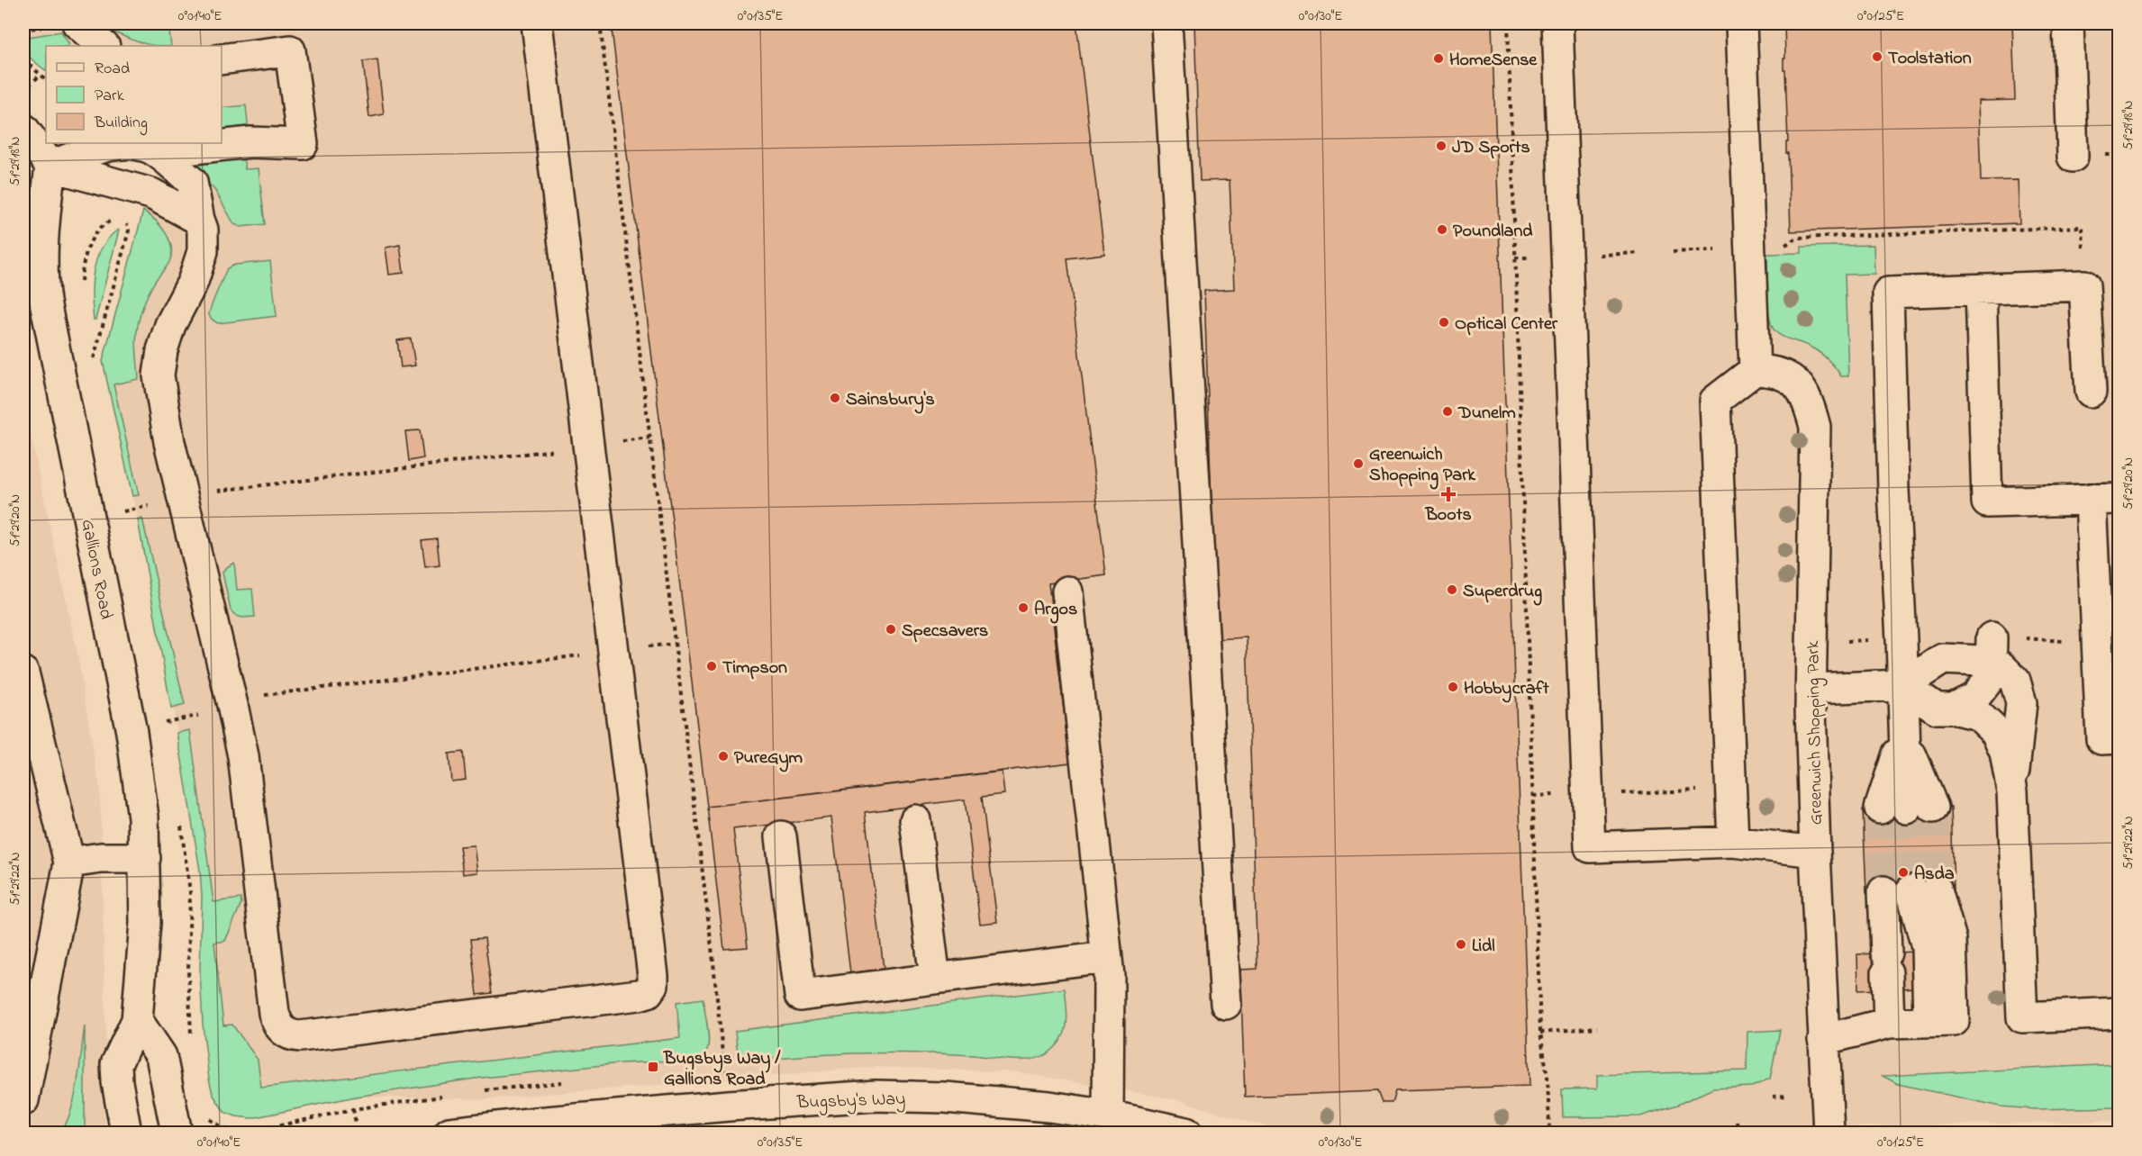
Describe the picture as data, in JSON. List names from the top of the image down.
{
  "streets": {
    "street": ["Gallions Road", "Greenwich Shopping Park", "Bugsby's Way"]
  },
  "places": {
    "other": [
      "Toolstation",
      "HomeSense",
      "JD Sports",
      "Poundland",
      "Optical Center",
      "Sainsbury's",
      "Dunelm",
      "Greenwich Shopping Park",
      "Superdrug",
      "Argos",
      "Specsavers",
      "Timpson",
      "Hobbycraft",
      "PureGym",
      "Asda",
      "Lidl"
    ],
    "health": ["Boots"],
    "transit": ["Bugsbys Way / Gallions Road"]
  },
  "legend": ["Road", "Park", "Building"],
  "coordinates": [
    "0°01'40\"E",
    "0°01'35\"E",
    "0°01'30\"E",
    "0°01'25\"E",
    "51°29'18\"N",
    "51°29'20\"N",
    "51°29'22\"N"
  ]
}
